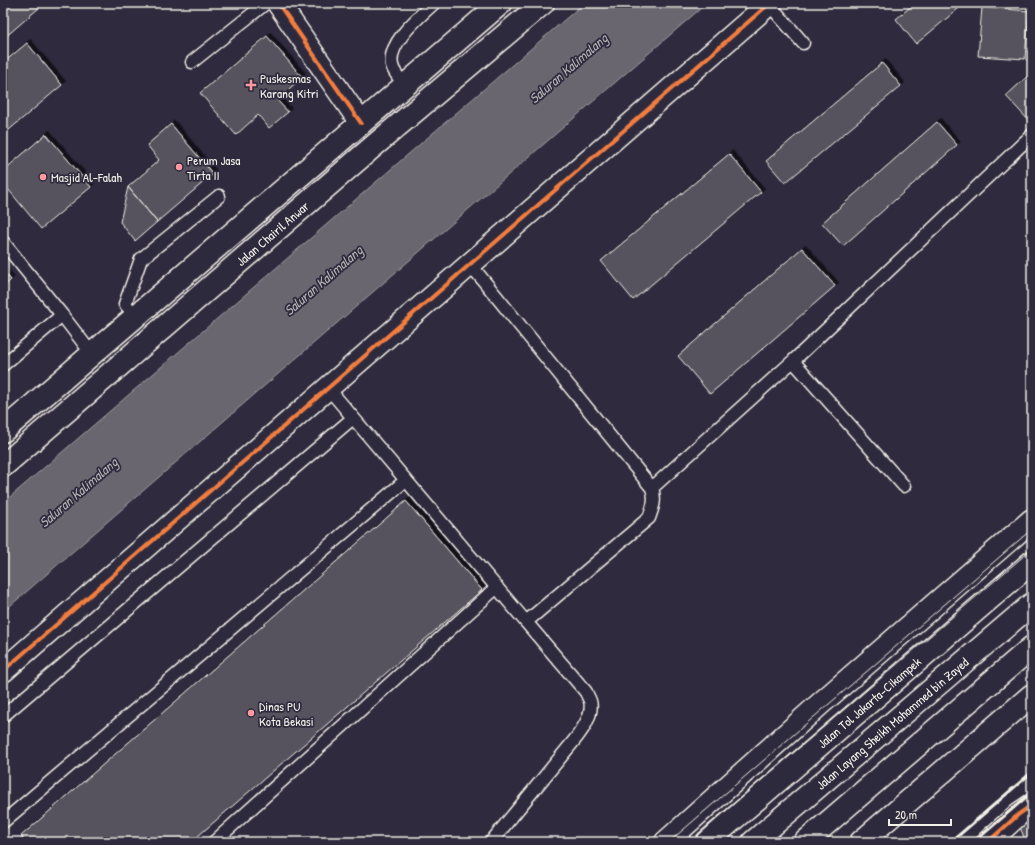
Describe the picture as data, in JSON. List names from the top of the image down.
{
  "streets": {
    "main road": ["Jalan Chairil Anwar", "Jalan Tol Jakarta–Cikampek", "Jalan Layang Sheikh Mohammed bin Zayed"]
  },
  "water": ["Saluran Kalimalang"],
  "places": {
    "health": ["Puskesmas Karang Kitri"],
    "other": ["Perum Jasa Tirta II", "Masjid Al-Falah", "Dinas PU Kota Bekasi"]
  },
  "scale_bar": "20 m"
}
